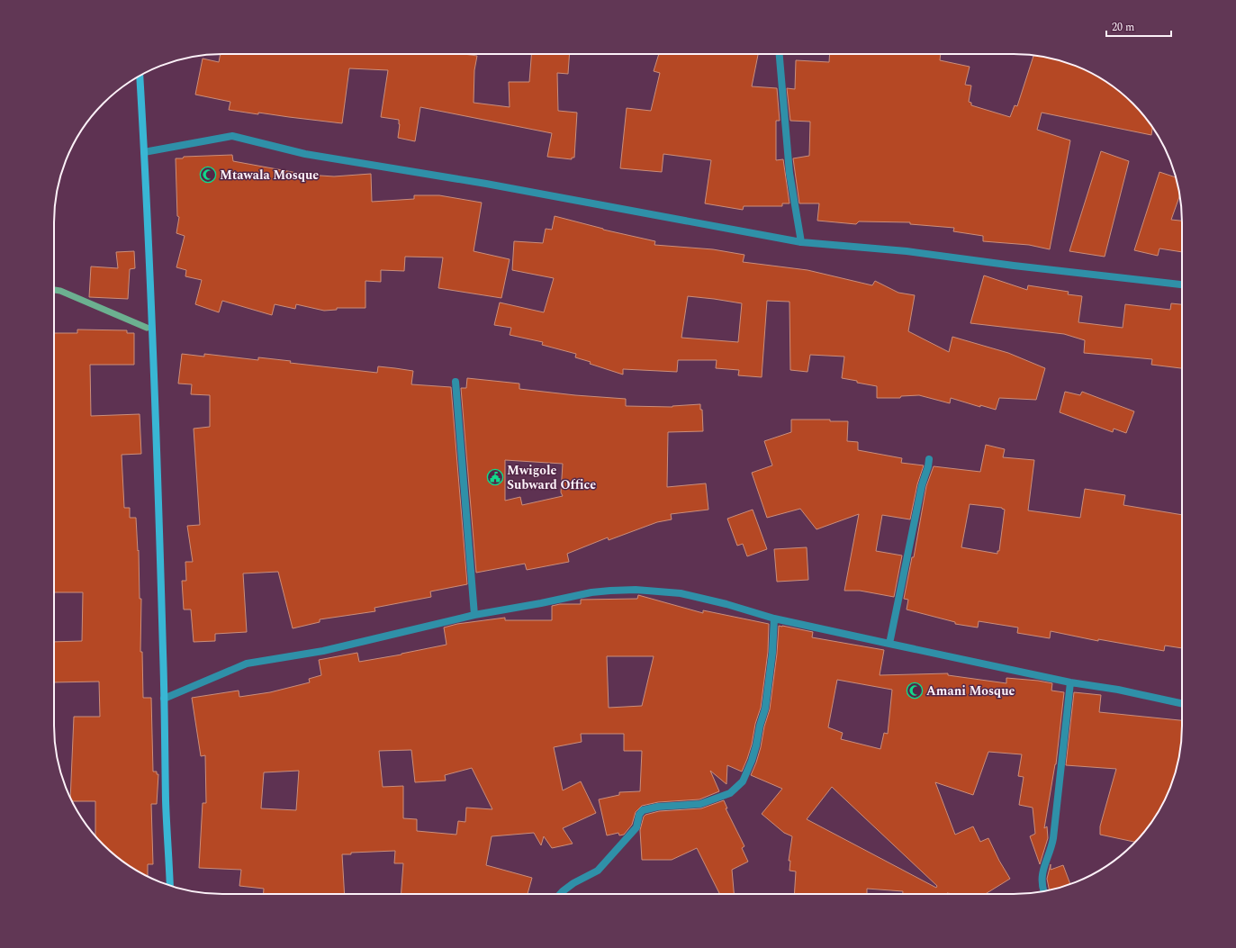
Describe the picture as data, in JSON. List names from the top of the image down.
{
  "places": {
    "mosque": ["Mtawala Mosque", "Amani Mosque"],
    "public building": ["Mwigole Subward Office"]
  },
  "scale_bar": "20 m"
}
